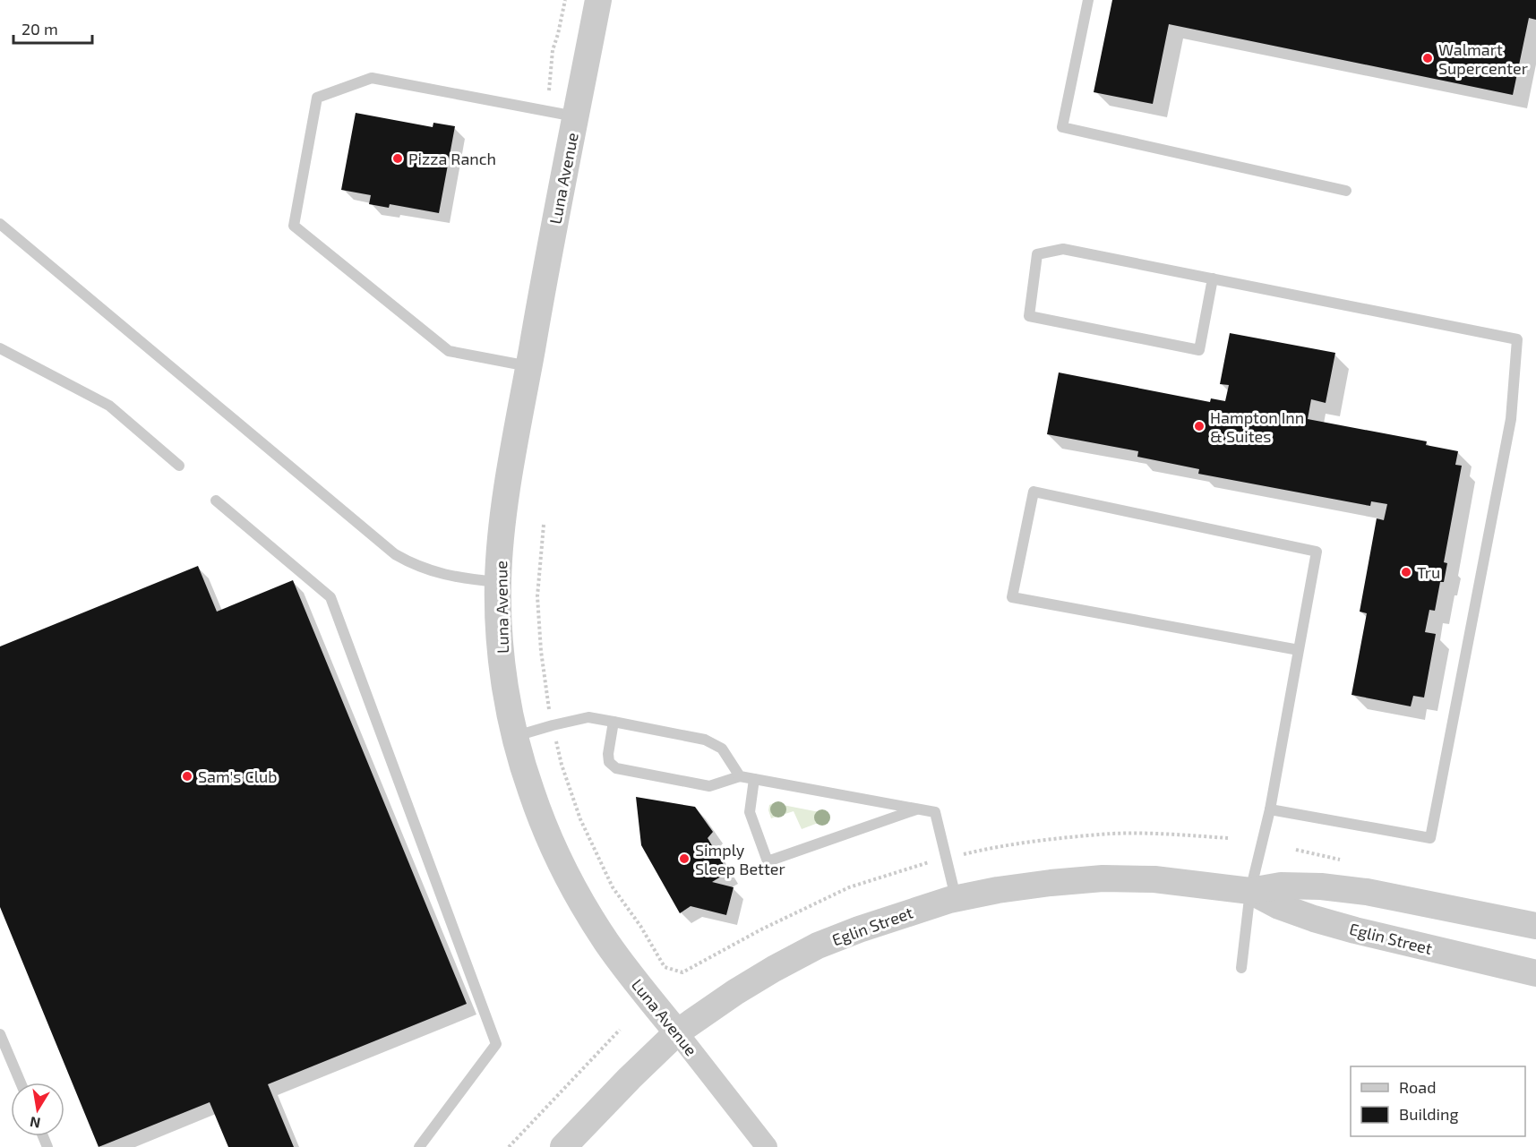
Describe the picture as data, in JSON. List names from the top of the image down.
{
  "streets": {
    "street": ["Luna Avenue", "Eglin Street"]
  },
  "crossings": [
    ["Luna Avenue", "Eglin Street"]
  ],
  "places": [
    "Walmart Supercenter",
    "Pizza Ranch",
    "Hampton Inn & Suites",
    "Tru",
    "Sam's Club",
    "Simply Sleep Better"
  ],
  "legend": ["Road", "Building"],
  "scale_bar": "20 m",
  "north": "bottom"
}
